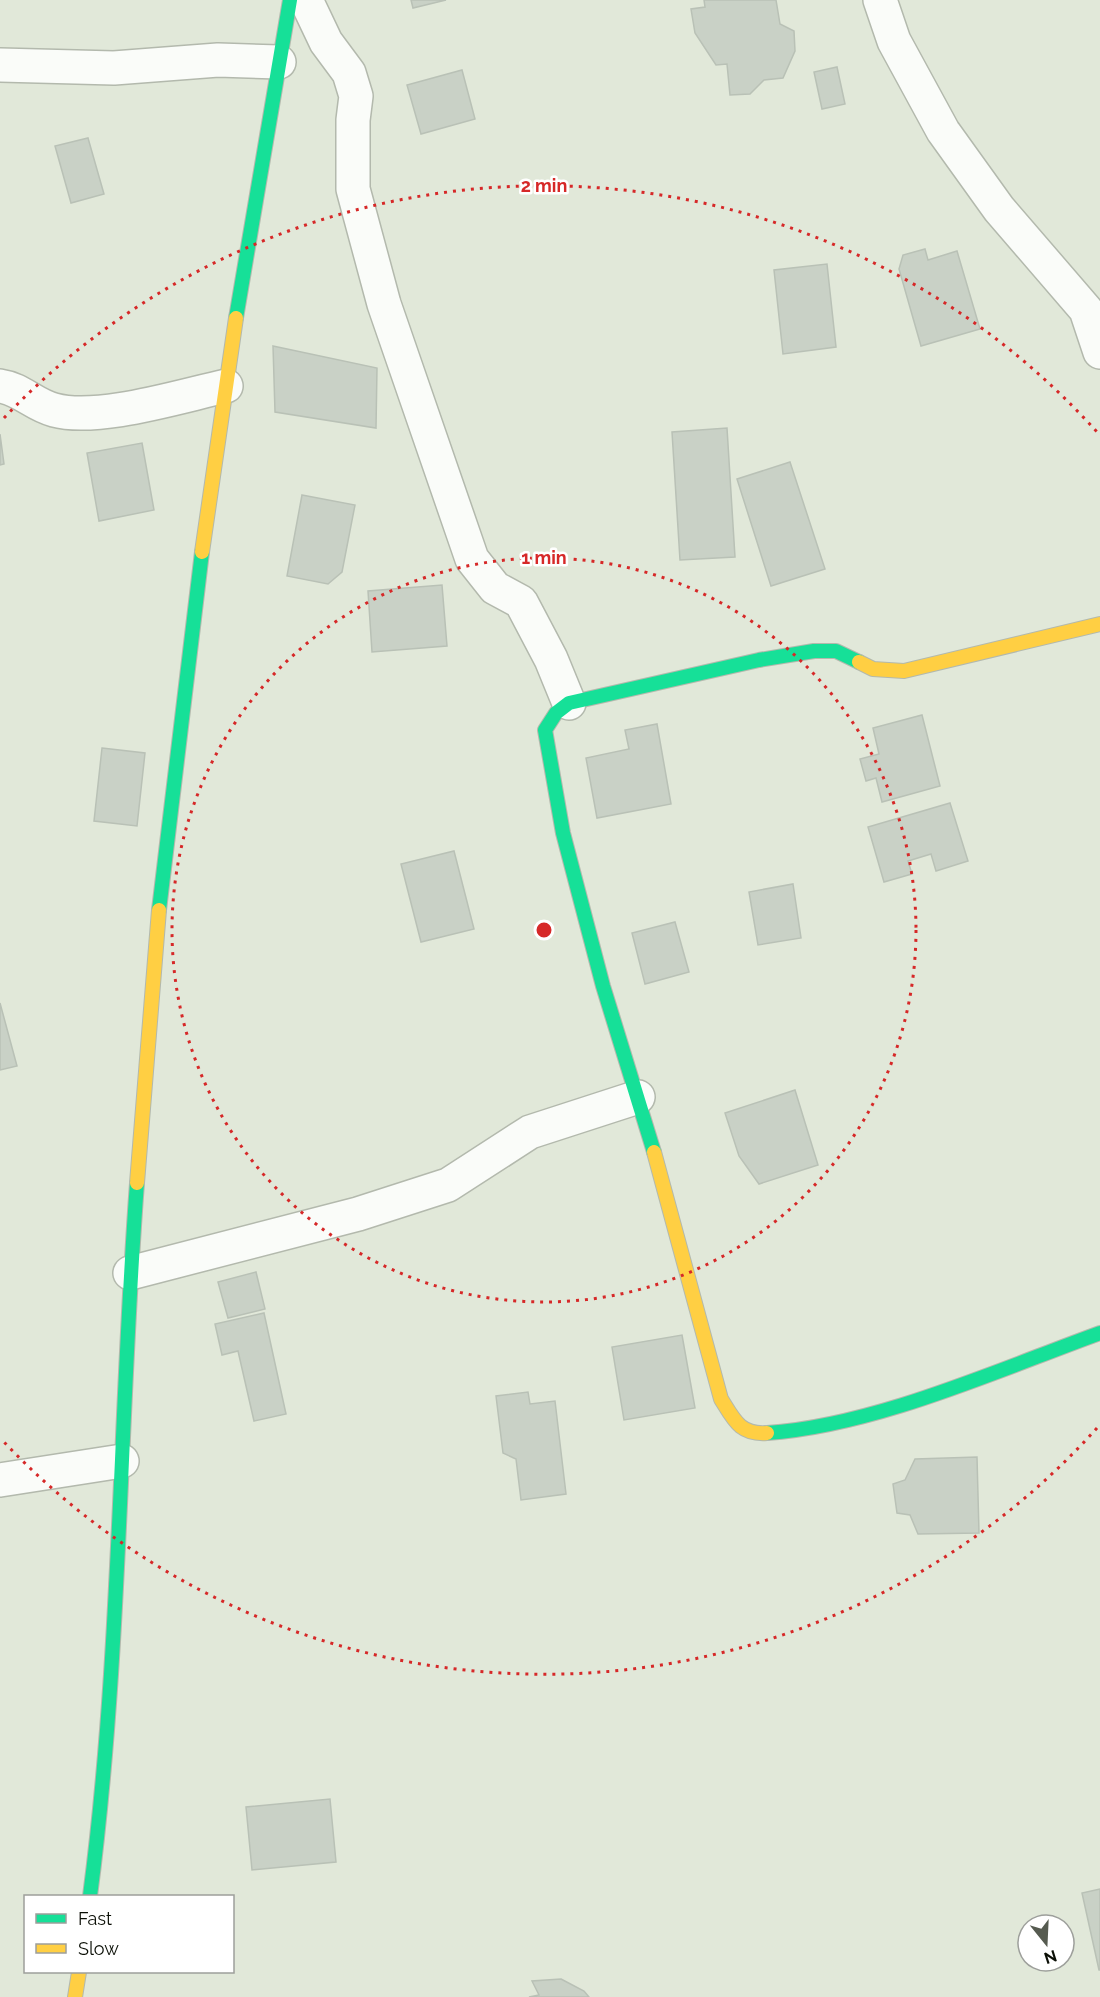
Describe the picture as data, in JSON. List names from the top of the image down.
{
  "legend": ["Fast", "Slow"],
  "north": "bottom",
  "rings": ["2 min", "1 min"]
}
